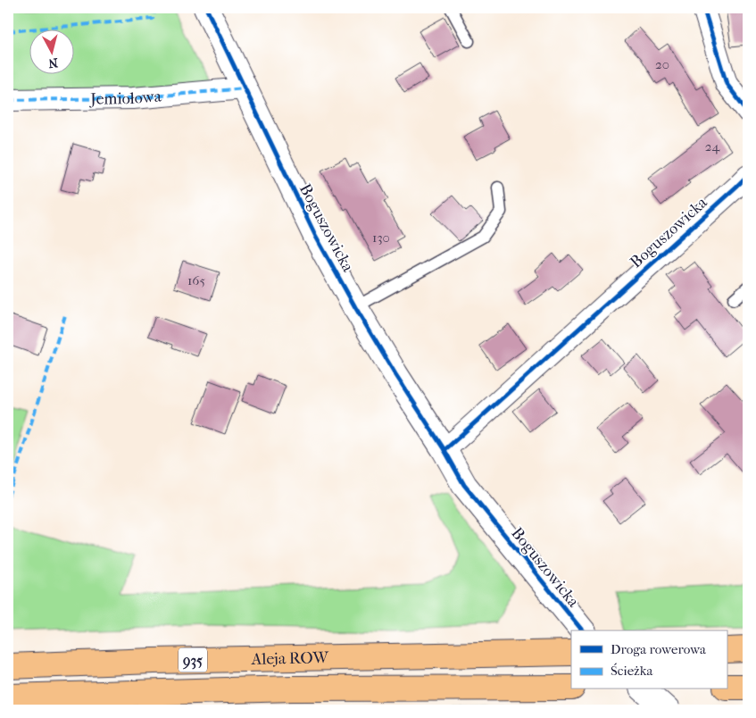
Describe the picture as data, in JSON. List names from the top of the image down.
{
  "streets": {
    "main road": ["Aleja ROW", "935"],
    "street": ["Jemiołowa", "Boguszowicka"]
  },
  "crossings": [
    ["Jemiołowa", "Boguszowicka"]
  ],
  "house_numbers": [
    "20",
    "24",
    "130",
    "165"
  ],
  "legend": ["Droga rowerowa", "Ścieżka"],
  "north": "bottom"
}
